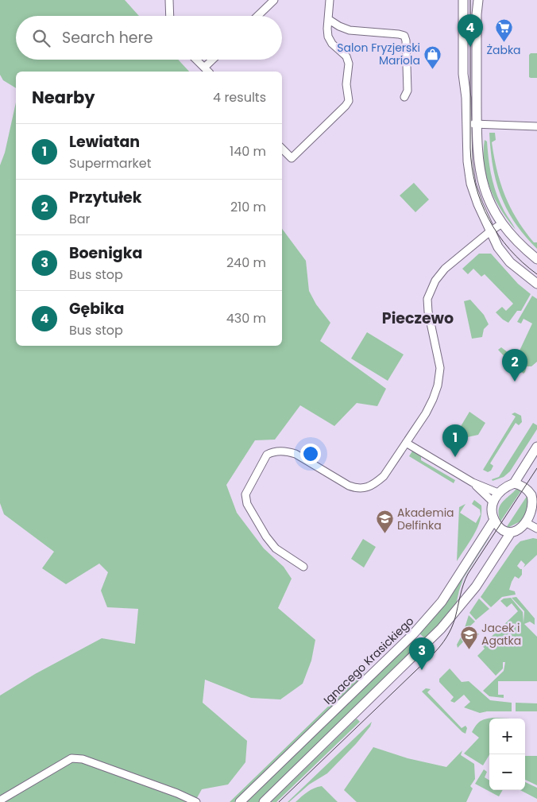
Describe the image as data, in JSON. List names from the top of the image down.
{
  "streets": {
    "main road": ["Ignacego Krasickiego"]
  },
  "districts": ["Pieczewo"],
  "places": {
    "supermarket": ["Żabka"],
    "shop": ["Salon Fryzjerski Mariola"],
    "school or university": ["Akademia Delfinka", "Jacek i Agatka"]
  },
  "page": {
    "pins": [
      "4",
      "2",
      "1",
      "3"
    ],
    "search": "Search here",
    "heading": ["Nearby", "4 results"],
    "list": [
      {
        "mark": "1",
        "name": "Lewiatan",
        "note": "Supermarket",
        "value": "140 m"
      },
      {
        "mark": "2",
        "name": "Przytułek",
        "note": "Bar",
        "value": "210 m"
      },
      {
        "mark": "3",
        "name": "Boenigka",
        "note": "Bus stop",
        "value": "240 m"
      },
      {
        "mark": "4",
        "name": "Gębika",
        "note": "Bus stop",
        "value": "430 m"
      }
    ],
    "map_buttons": ["+", "−"]
  }
}
